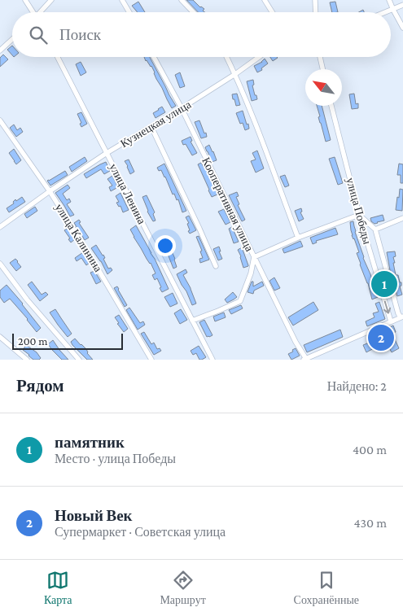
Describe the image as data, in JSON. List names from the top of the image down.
{
  "streets": {
    "street": [
      "Кузнецкая улица",
      "улица Ленина",
      "Кооперативная улица",
      "улица Победы",
      "улица Калинина"
    ]
  },
  "crossings": [
    ["Кузнецкая улица", "улица Ленина"],
    ["Кузнецкая улица", "Кооперативная улица"],
    ["Кузнецкая улица", "улица Калинина"]
  ],
  "scale_bar": "200 m",
  "north": "top left",
  "page": {
    "search": "Поиск",
    "pins": ["1", "2"],
    "scale": "200 m",
    "heading": ["Рядом", "Найдено: 2"],
    "list": [
      {
        "mark": "1",
        "name": "памятник",
        "note": "Место · улица Победы",
        "value": "400 m"
      },
      {
        "mark": "2",
        "name": "Новый Век",
        "note": "Супермаркет · Советская улица",
        "value": "430 m"
      }
    ],
    "nav": ["Карта", "Маршрут", "Сохранённые"]
  }
}
